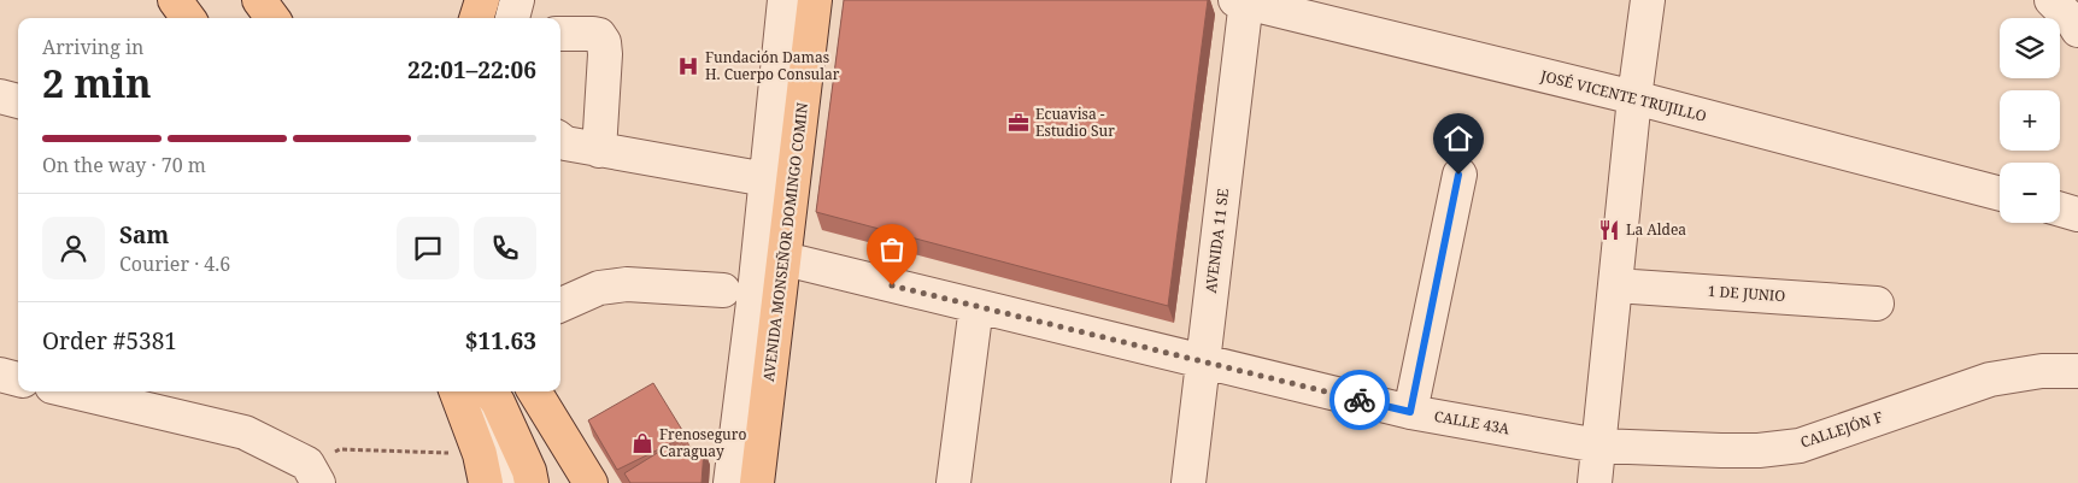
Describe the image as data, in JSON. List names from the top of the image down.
{
  "streets": {
    "main road": ["AVENIDA MONSEÑOR DOMINGO COMIN"],
    "street": [
      "JOSÉ VICENTE TRUJILLO",
      "AVENIDA 11 SE",
      "1 DE JUNIO",
      "CALLE 43A",
      "CALLEJÓN F"
    ]
  },
  "crossings": [
    ["JOSÉ VICENTE TRUJILLO", "AVENIDA 11 SE"],
    ["AVENIDA 11 SE", "CALLE 43A"],
    ["AVENIDA MONSEÑOR DOMINGO COMIN", "CALLE 43A"],
    ["CALLE 43A", "CALLEJÓN F"]
  ],
  "places": {
    "hospital": ["Fundación Damas H. Cuerpo Consular"],
    "office": ["Ecuavisa - Estudio Sur"],
    "restaurant": ["La Aldea"],
    "shop": ["Frenoseguro Caraguay"]
  },
  "page": {
    "map_buttons": ["+", "−"],
    "heading": ["2 min", "Arriving in", "22:01–22:06"],
    "panel": [
      "Sam",
      "Courier · 4.6",
      "Order #5381",
      "$11.63"
    ],
    "bar": "On the way · 70 m"
  }
}
